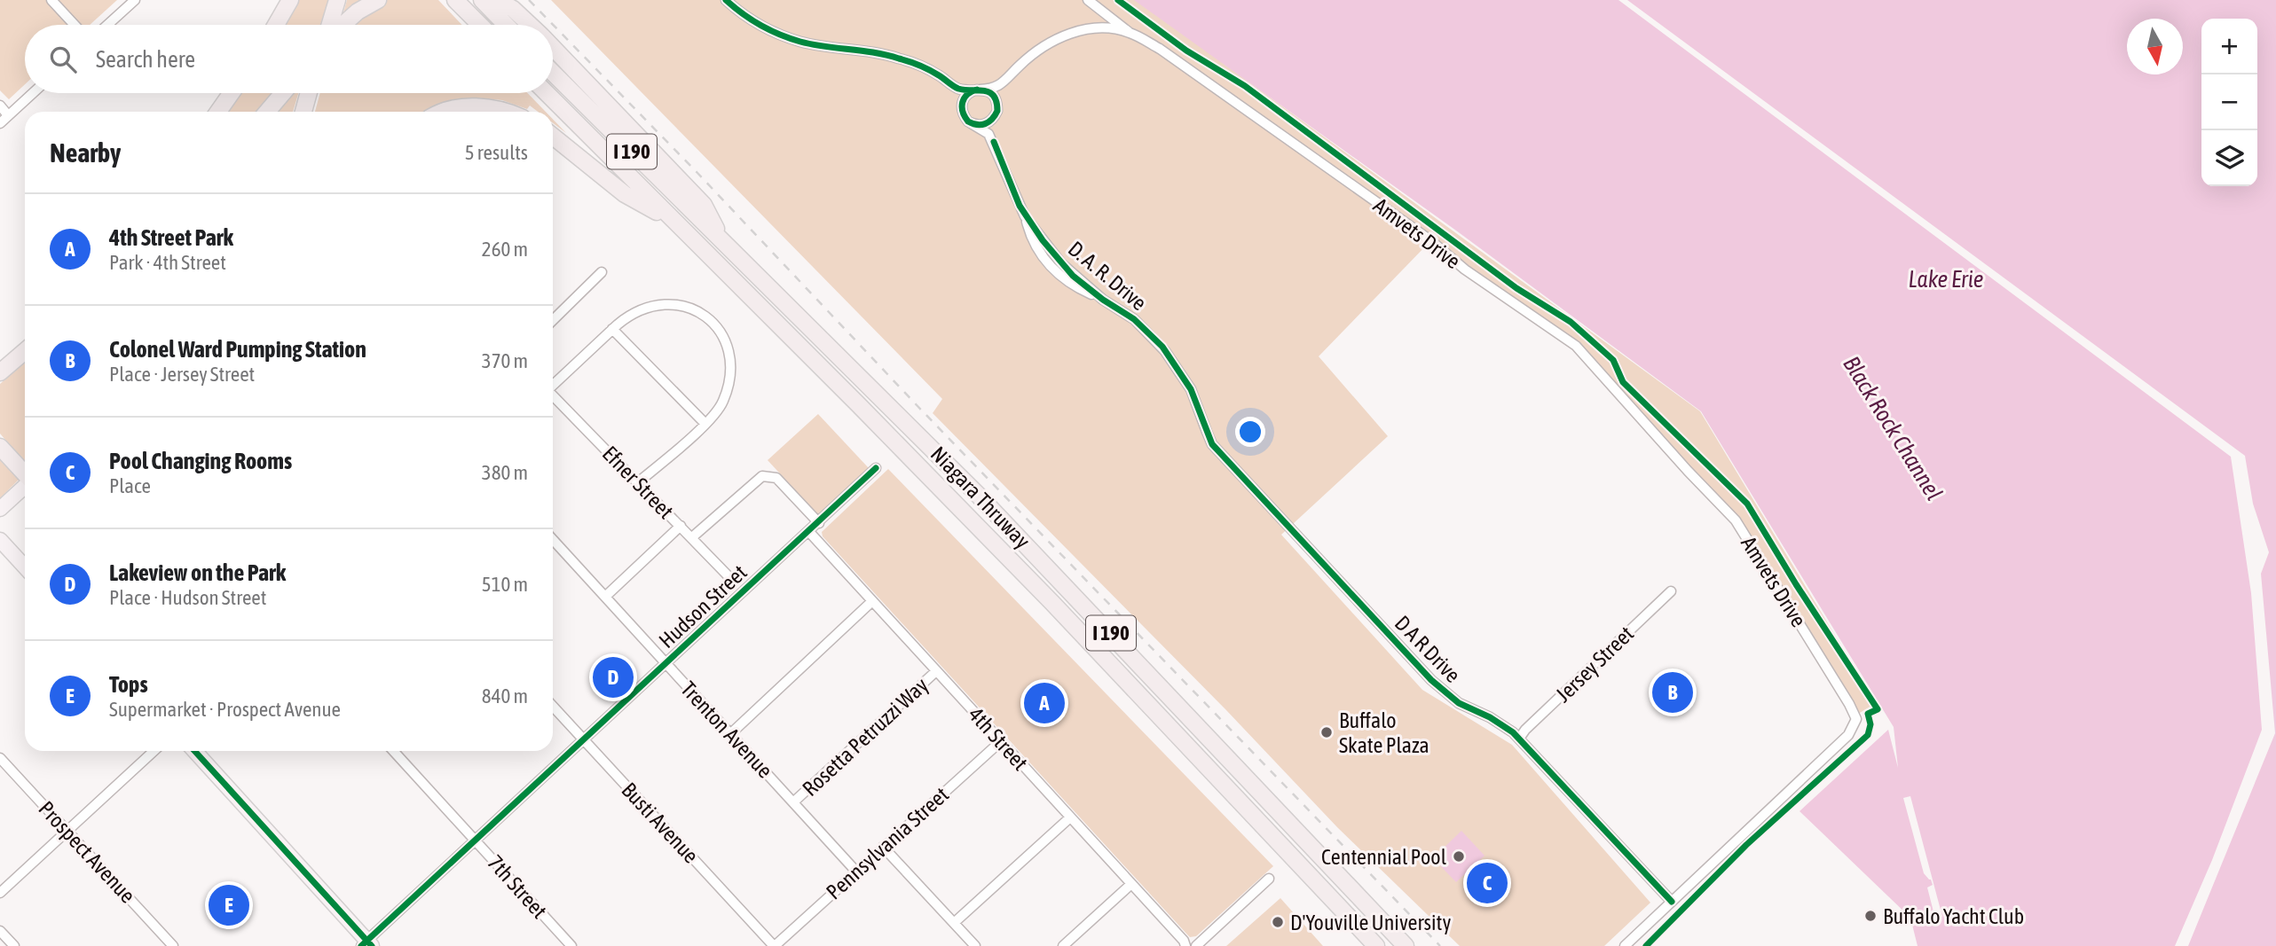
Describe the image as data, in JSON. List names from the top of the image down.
{
  "streets": {
    "highway": ["I 190", "Niagara Thruway"],
    "street": [
      "Amvets Drive",
      "D. A. R. Drive",
      "Efner Street",
      "Hudson Street",
      "D A R Drive",
      "Jersey Street",
      "Trenton Avenue",
      "Rosetta Petruzzi Way",
      "4th Street",
      "Busti Avenue",
      "Pennsylvania Street",
      "Prospect Avenue",
      "7th Street"
    ]
  },
  "crossings": [
    ["Amvets Drive", "D. A. R. Drive"],
    ["Amvets Drive", "D A R Drive"],
    ["D. A. R. Drive", "D A R Drive"],
    ["Hudson Street", "Trenton Avenue"],
    ["Hudson Street", "4th Street"],
    ["Hudson Street", "Busti Avenue"],
    ["Hudson Street", "7th Street"],
    ["D A R Drive", "Jersey Street"],
    ["Trenton Avenue", "Rosetta Petruzzi Way"],
    ["Trenton Avenue", "Pennsylvania Street"],
    ["Rosetta Petruzzi Way", "4th Street"],
    ["4th Street", "Pennsylvania Street"],
    ["Busti Avenue", "Pennsylvania Street"]
  ],
  "water": ["Lake Erie", "Black Rock Channel"],
  "places": [
    "Buffalo Skate Plaza",
    "Centennial Pool",
    "Buffalo Yacht Club",
    "D'Youville University"
  ],
  "north": "bottom",
  "page": {
    "map_buttons": ["+", "−"],
    "search": "Search here",
    "heading": ["Nearby", "5 results"],
    "list": [
      {
        "mark": "A",
        "name": "4th Street Park",
        "note": "Park · 4th Street",
        "value": "260 m"
      },
      {
        "mark": "B",
        "name": "Colonel Ward Pumping Station",
        "note": "Place · Jersey Street",
        "value": "370 m"
      },
      {
        "mark": "C",
        "name": "Pool Changing Rooms",
        "note": "Place",
        "value": "380 m"
      },
      {
        "mark": "D",
        "name": "Lakeview on the Park",
        "note": "Place · Hudson Street",
        "value": "510 m"
      },
      {
        "mark": "E",
        "name": "Tops",
        "note": "Supermarket · Prospect Avenue",
        "value": "840 m"
      }
    ],
    "pins": [
      "D",
      "B",
      "A",
      "C",
      "E"
    ]
  }
}
